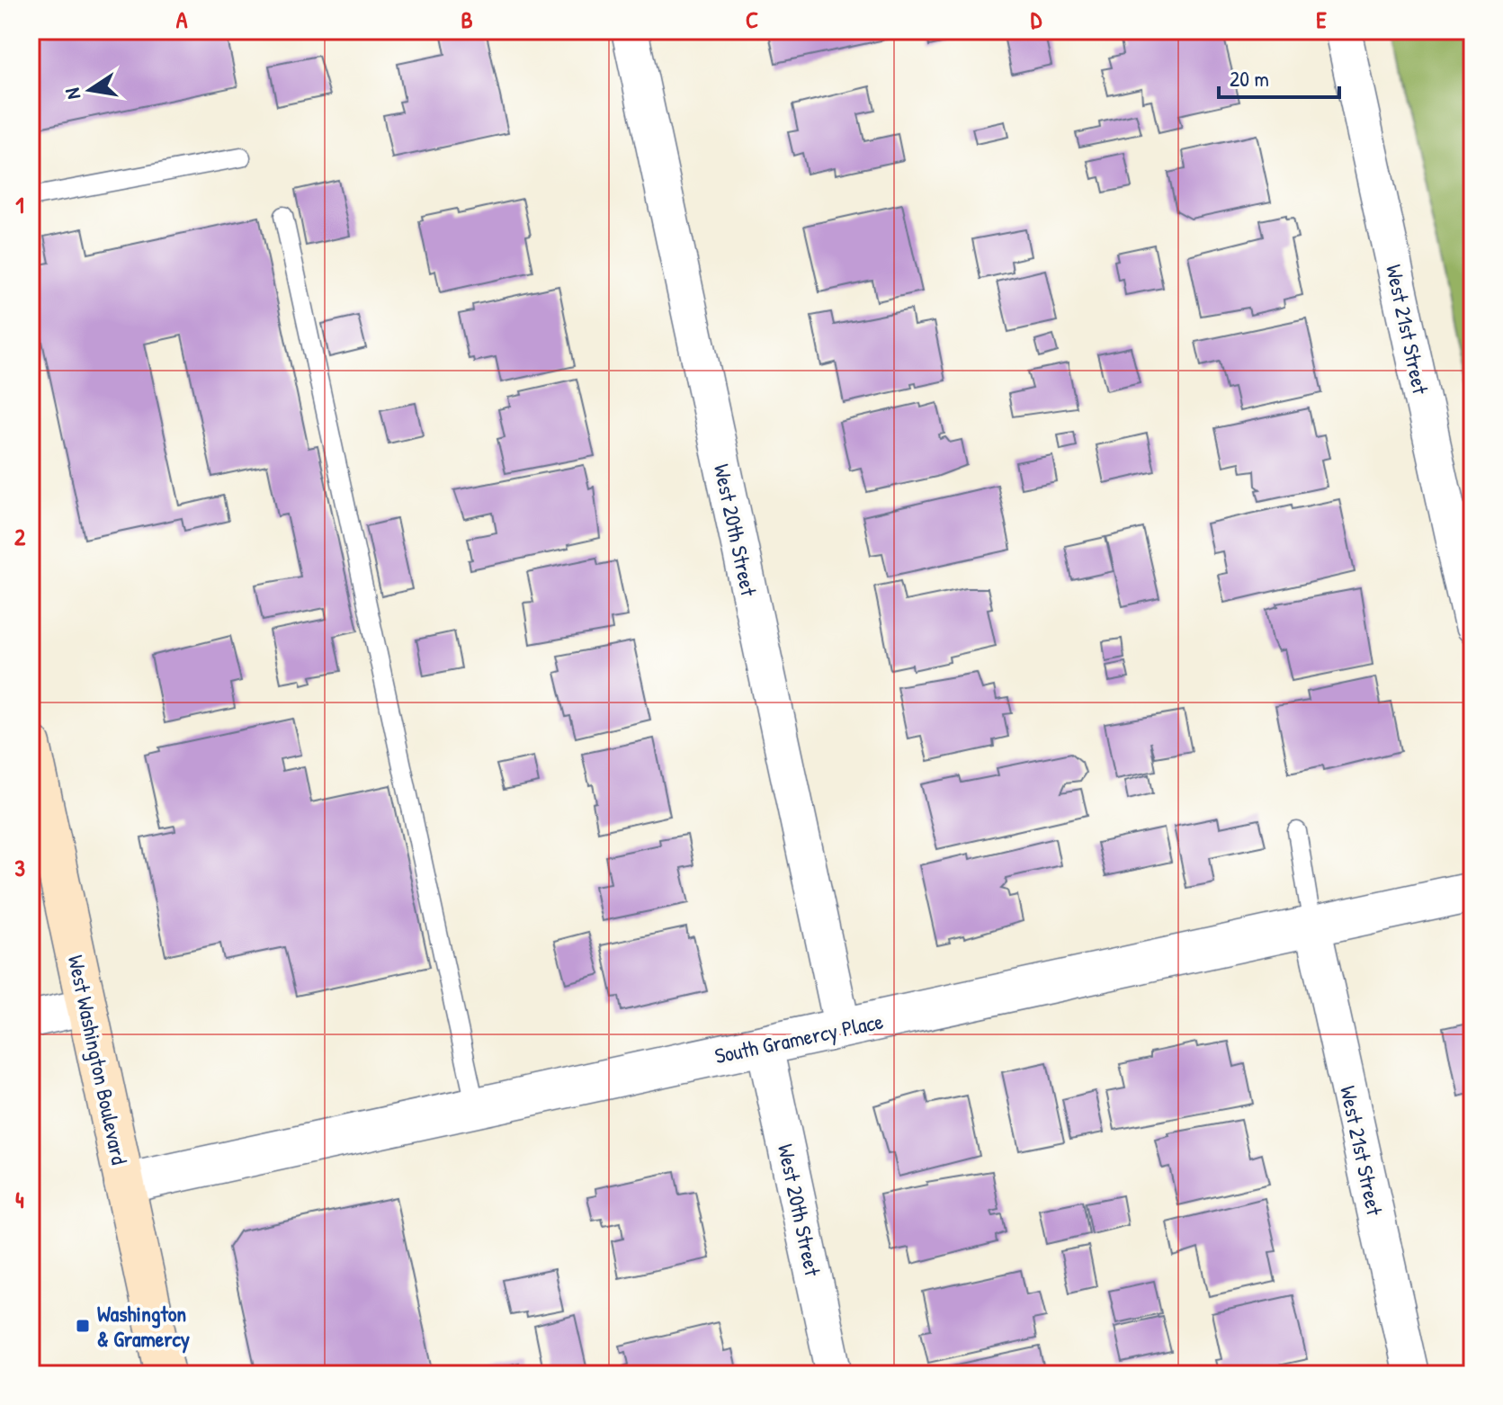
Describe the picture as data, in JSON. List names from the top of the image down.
{
  "streets": {
    "main road": ["West Washington Boulevard"],
    "street": ["West 21st Street", "West 20th Street", "South Gramercy Place"]
  },
  "crossings": [
    ["West 21st Street", "South Gramercy Place"],
    ["West 20th Street", "South Gramercy Place"],
    ["South Gramercy Place", "West Washington Boulevard"]
  ],
  "places": {
    "transit": ["Washington & Gramercy"]
  },
  "scale_bar": "20 m",
  "north": "left",
  "grid": {
    "columns": [
      "A",
      "B",
      "C",
      "D",
      "E"
    ],
    "rows": [
      "1",
      "2",
      "3",
      "4"
    ]
  }
}
